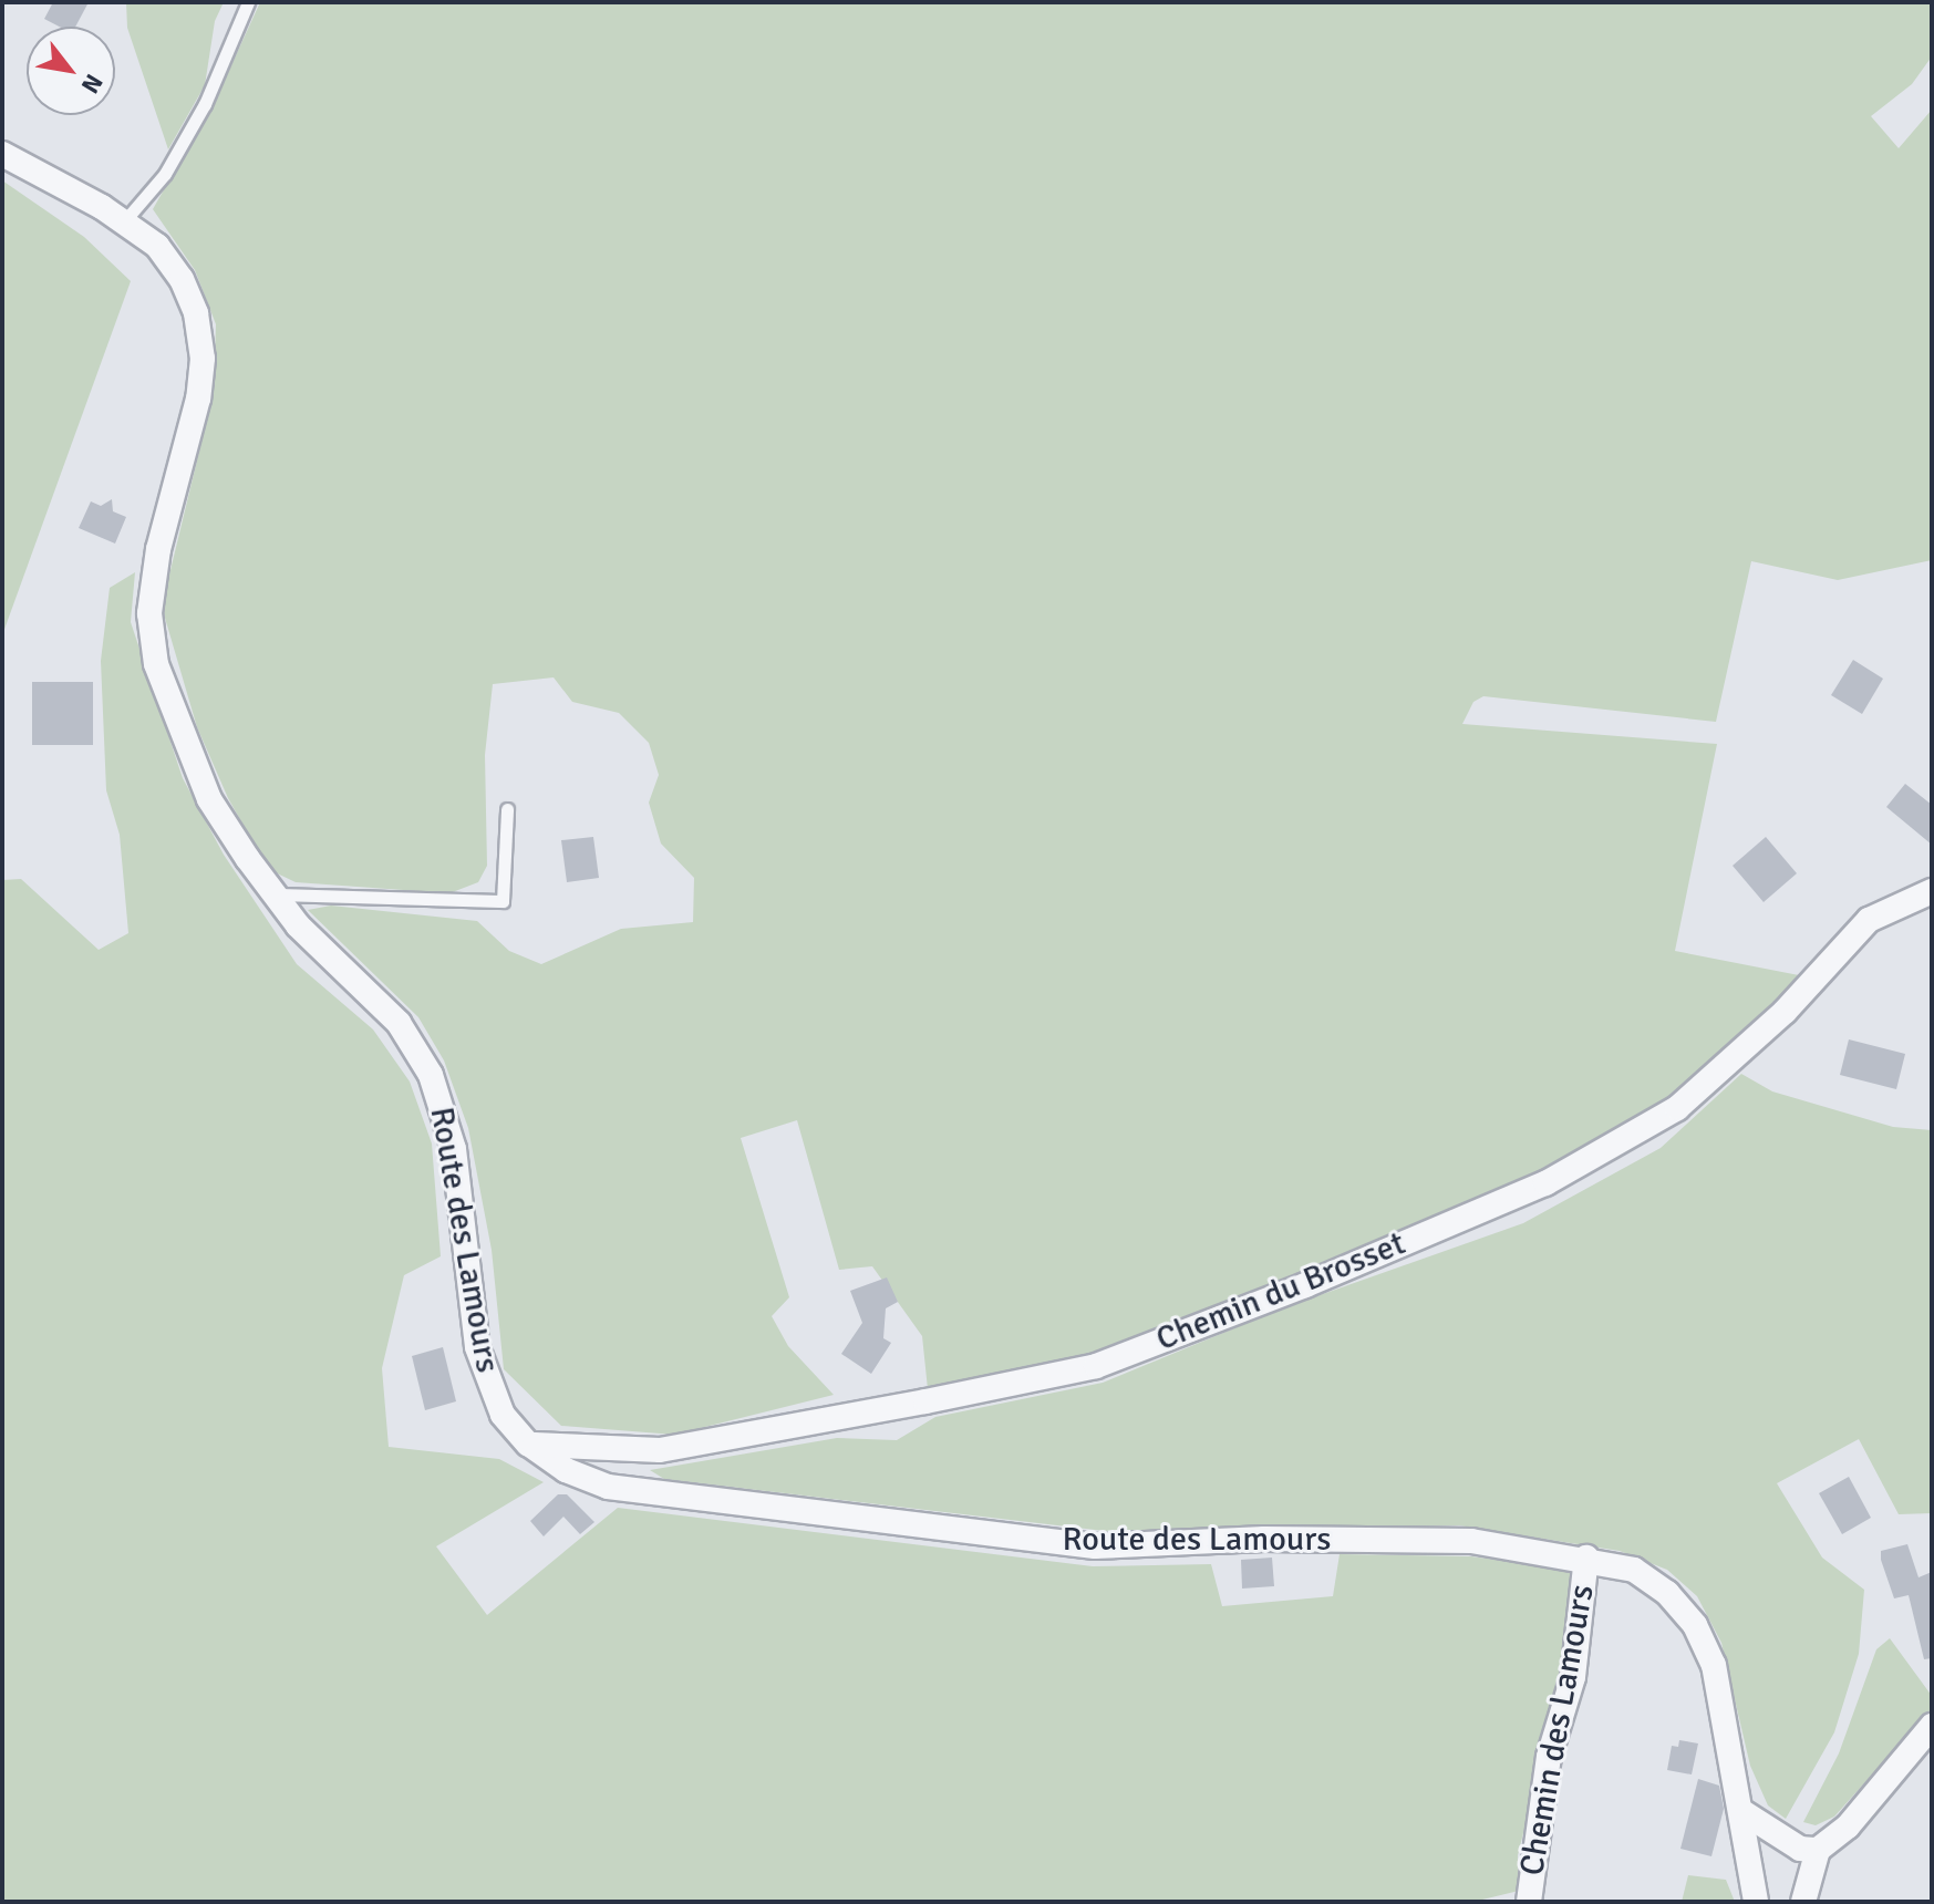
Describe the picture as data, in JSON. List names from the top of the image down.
{
  "streets": {
    "street": ["Route des Lamours", "Chemin du Brosset", "Chemin des Lamours"]
  },
  "crossings": [
    ["Route des Lamours", "Chemin du Brosset"],
    ["Route des Lamours", "Chemin des Lamours"]
  ],
  "north": "bottom right"
}
